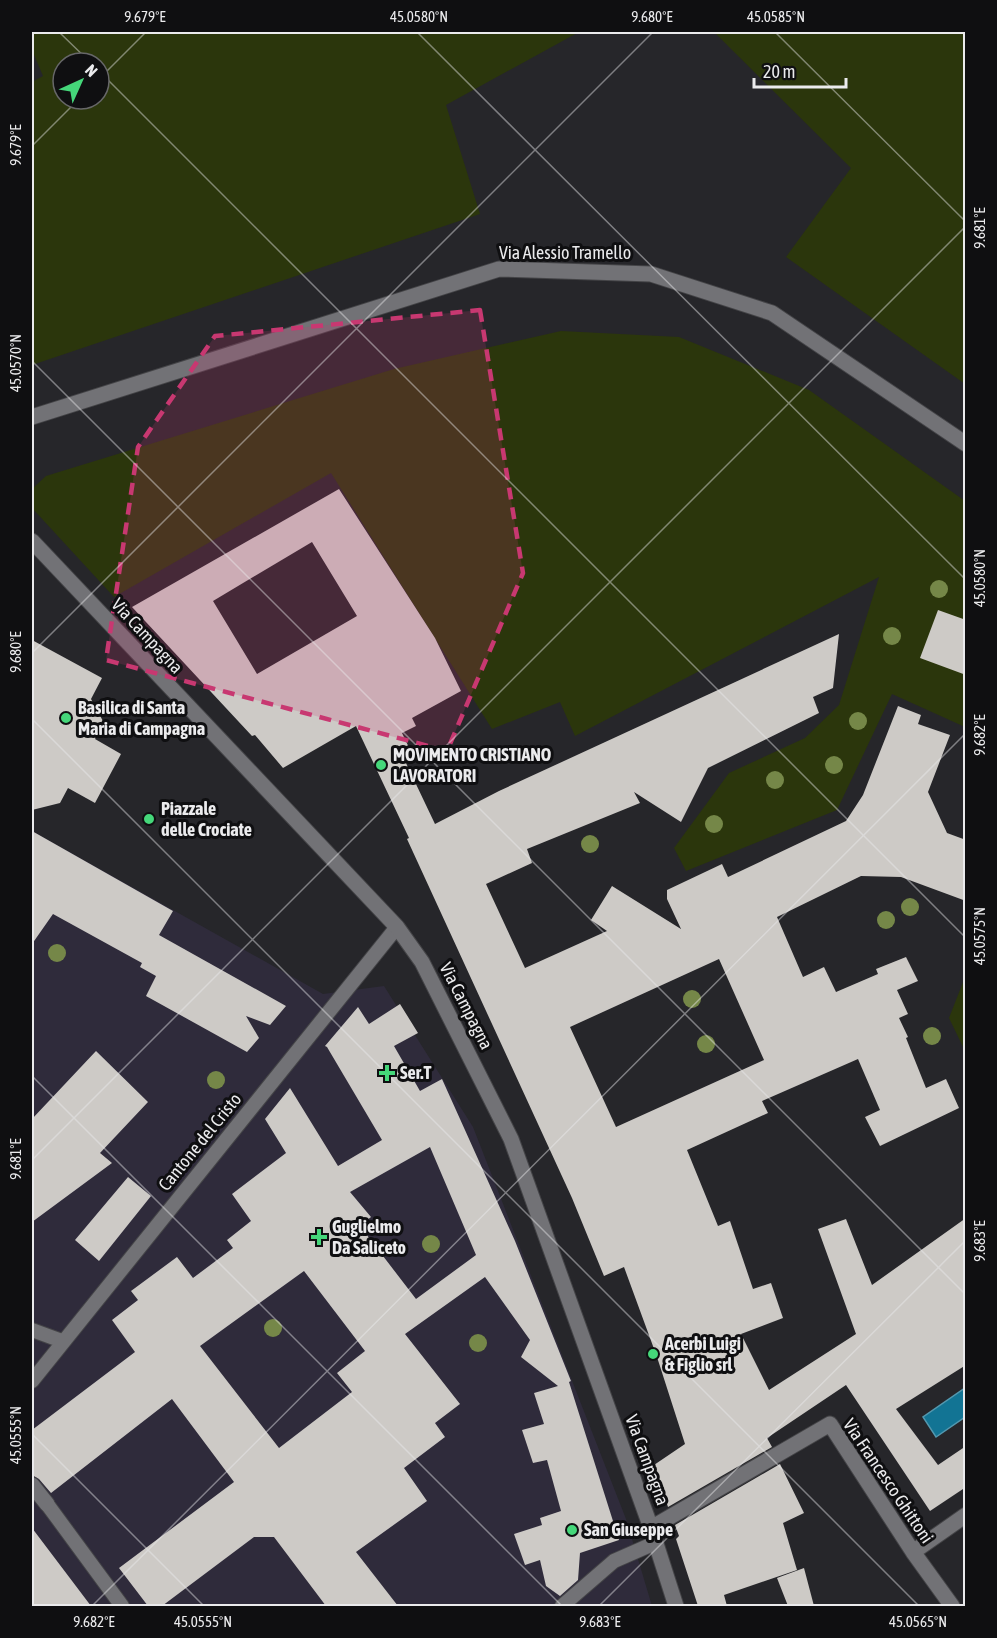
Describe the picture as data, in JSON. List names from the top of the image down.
{
  "streets": {
    "street": ["Via Alessio Tramello", "Via Campagna", "Via Francesco Ghittoni"],
    "lane": ["Cantone del Cristo"]
  },
  "crossings": [
    ["Via Campagna", "Cantone del Cristo"],
    ["Via Campagna", "Via Francesco Ghittoni"]
  ],
  "places": {
    "other": [
      "Basilica di Santa Maria di Campagna",
      "MOVIMENTO CRISTIANO LAVORATORI",
      "Piazzale delle Crociate",
      "Acerbi Luigi & Figlio srl",
      "San Giuseppe"
    ],
    "health": ["Ser.T", "Guglielmo Da Saliceto"]
  },
  "scale_bar": "20 m",
  "north": "top right",
  "coordinates": [
    "9.679°E",
    "45.0580°N",
    "9.680°E",
    "45.0585°N",
    "9.681°E",
    "45.0570°N",
    "9.682°E",
    "45.0575°N",
    "9.683°E",
    "45.0555°N",
    "45.0565°N"
  ]
}
